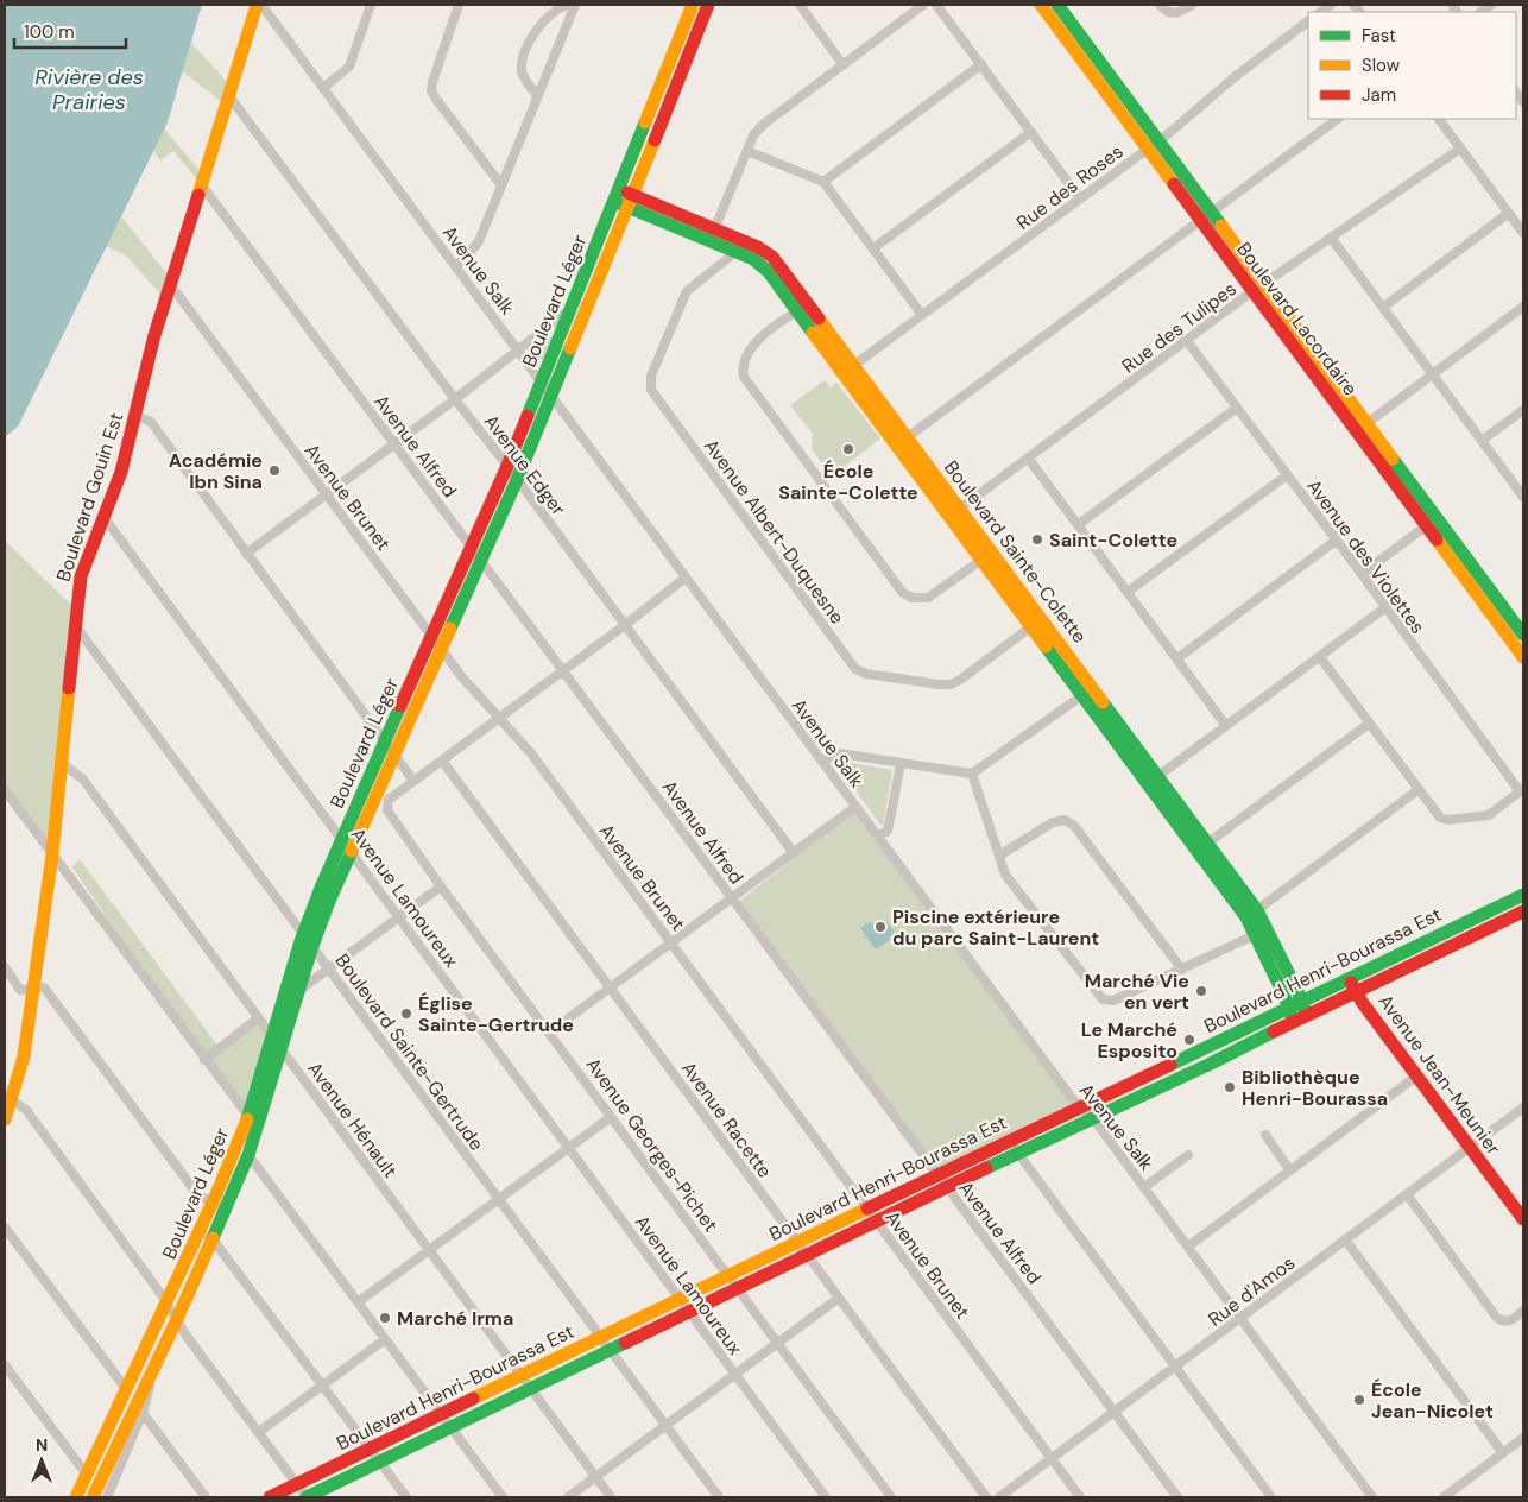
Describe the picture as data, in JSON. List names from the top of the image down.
{
  "streets": {
    "main road": [
      "Boulevard Léger",
      "Boulevard Lacordaire",
      "Boulevard Gouin Est",
      "Boulevard Sainte-Colette",
      "Boulevard Henri-Bourassa Est",
      "Avenue Jean-Meunier"
    ],
    "street": [
      "Rue des Roses",
      "Avenue Salk",
      "Rue des Tulipes",
      "Avenue Alfred",
      "Avenue Edger",
      "Avenue Brunet",
      "Avenue Albert-Duquesne",
      "Avenue des Violettes",
      "Avenue Lamoureux",
      "Boulevard Sainte-Gertrude",
      "Avenue Hénault",
      "Avenue Racette",
      "Avenue Georges-Pichet",
      "Rue d'Amos"
    ]
  },
  "crossings": [
    ["Rue des Roses", "Boulevard Lacordaire"],
    ["Rue des Roses", "Boulevard Sainte-Colette"],
    ["Avenue Salk", "Boulevard Léger"],
    ["Avenue Salk", "Boulevard Henri-Bourassa Est"],
    ["Avenue Salk", "Rue d'Amos"],
    ["Boulevard Léger", "Avenue Alfred"],
    ["Boulevard Léger", "Avenue Edger"],
    ["Boulevard Léger", "Avenue Brunet"],
    ["Boulevard Léger", "Boulevard Sainte-Colette"],
    ["Boulevard Léger", "Avenue Lamoureux"],
    ["Boulevard Léger", "Boulevard Sainte-Gertrude"],
    ["Boulevard Léger", "Avenue Hénault"],
    ["Boulevard Lacordaire", "Rue des Tulipes"],
    ["Rue des Tulipes", "Boulevard Sainte-Colette"],
    ["Rue des Tulipes", "Avenue des Violettes"],
    ["Avenue Alfred", "Boulevard Gouin Est"],
    ["Avenue Alfred", "Boulevard Henri-Bourassa Est"],
    ["Avenue Alfred", "Rue d'Amos"],
    ["Avenue Edger", "Boulevard Gouin Est"],
    ["Boulevard Gouin Est", "Avenue Brunet"],
    ["Boulevard Gouin Est", "Avenue Lamoureux"],
    ["Boulevard Gouin Est", "Boulevard Sainte-Gertrude"],
    ["Boulevard Gouin Est", "Avenue Hénault"],
    ["Avenue Brunet", "Boulevard Henri-Bourassa Est"],
    ["Avenue Brunet", "Rue d'Amos"],
    ["Avenue Albert-Duquesne", "Boulevard Sainte-Colette"],
    ["Boulevard Sainte-Colette", "Boulevard Henri-Bourassa Est"],
    ["Avenue Lamoureux", "Boulevard Henri-Bourassa Est"],
    ["Boulevard Henri-Bourassa Est", "Boulevard Sainte-Gertrude"],
    ["Boulevard Henri-Bourassa Est", "Avenue Jean-Meunier"],
    ["Boulevard Henri-Bourassa Est", "Avenue Hénault"],
    ["Boulevard Henri-Bourassa Est", "Avenue Racette"],
    ["Boulevard Henri-Bourassa Est", "Avenue Georges-Pichet"],
    ["Avenue Jean-Meunier", "Rue d'Amos"]
  ],
  "water": ["Rivière des Prairies"],
  "places": [
    "École Sainte-Colette",
    "Académie Ibn Sina",
    "Saint-Colette",
    "Piscine extérieure du parc Saint-Laurent",
    "Marché Vie en vert",
    "Église Sainte-Gertrude",
    "Le Marché Esposito",
    "Bibliothèque Henri-Bourassa",
    "Marché Irma",
    "École Jean-Nicolet"
  ],
  "legend": ["Fast", "Slow", "Jam"],
  "scale_bar": "100 m",
  "north": "top"
}
